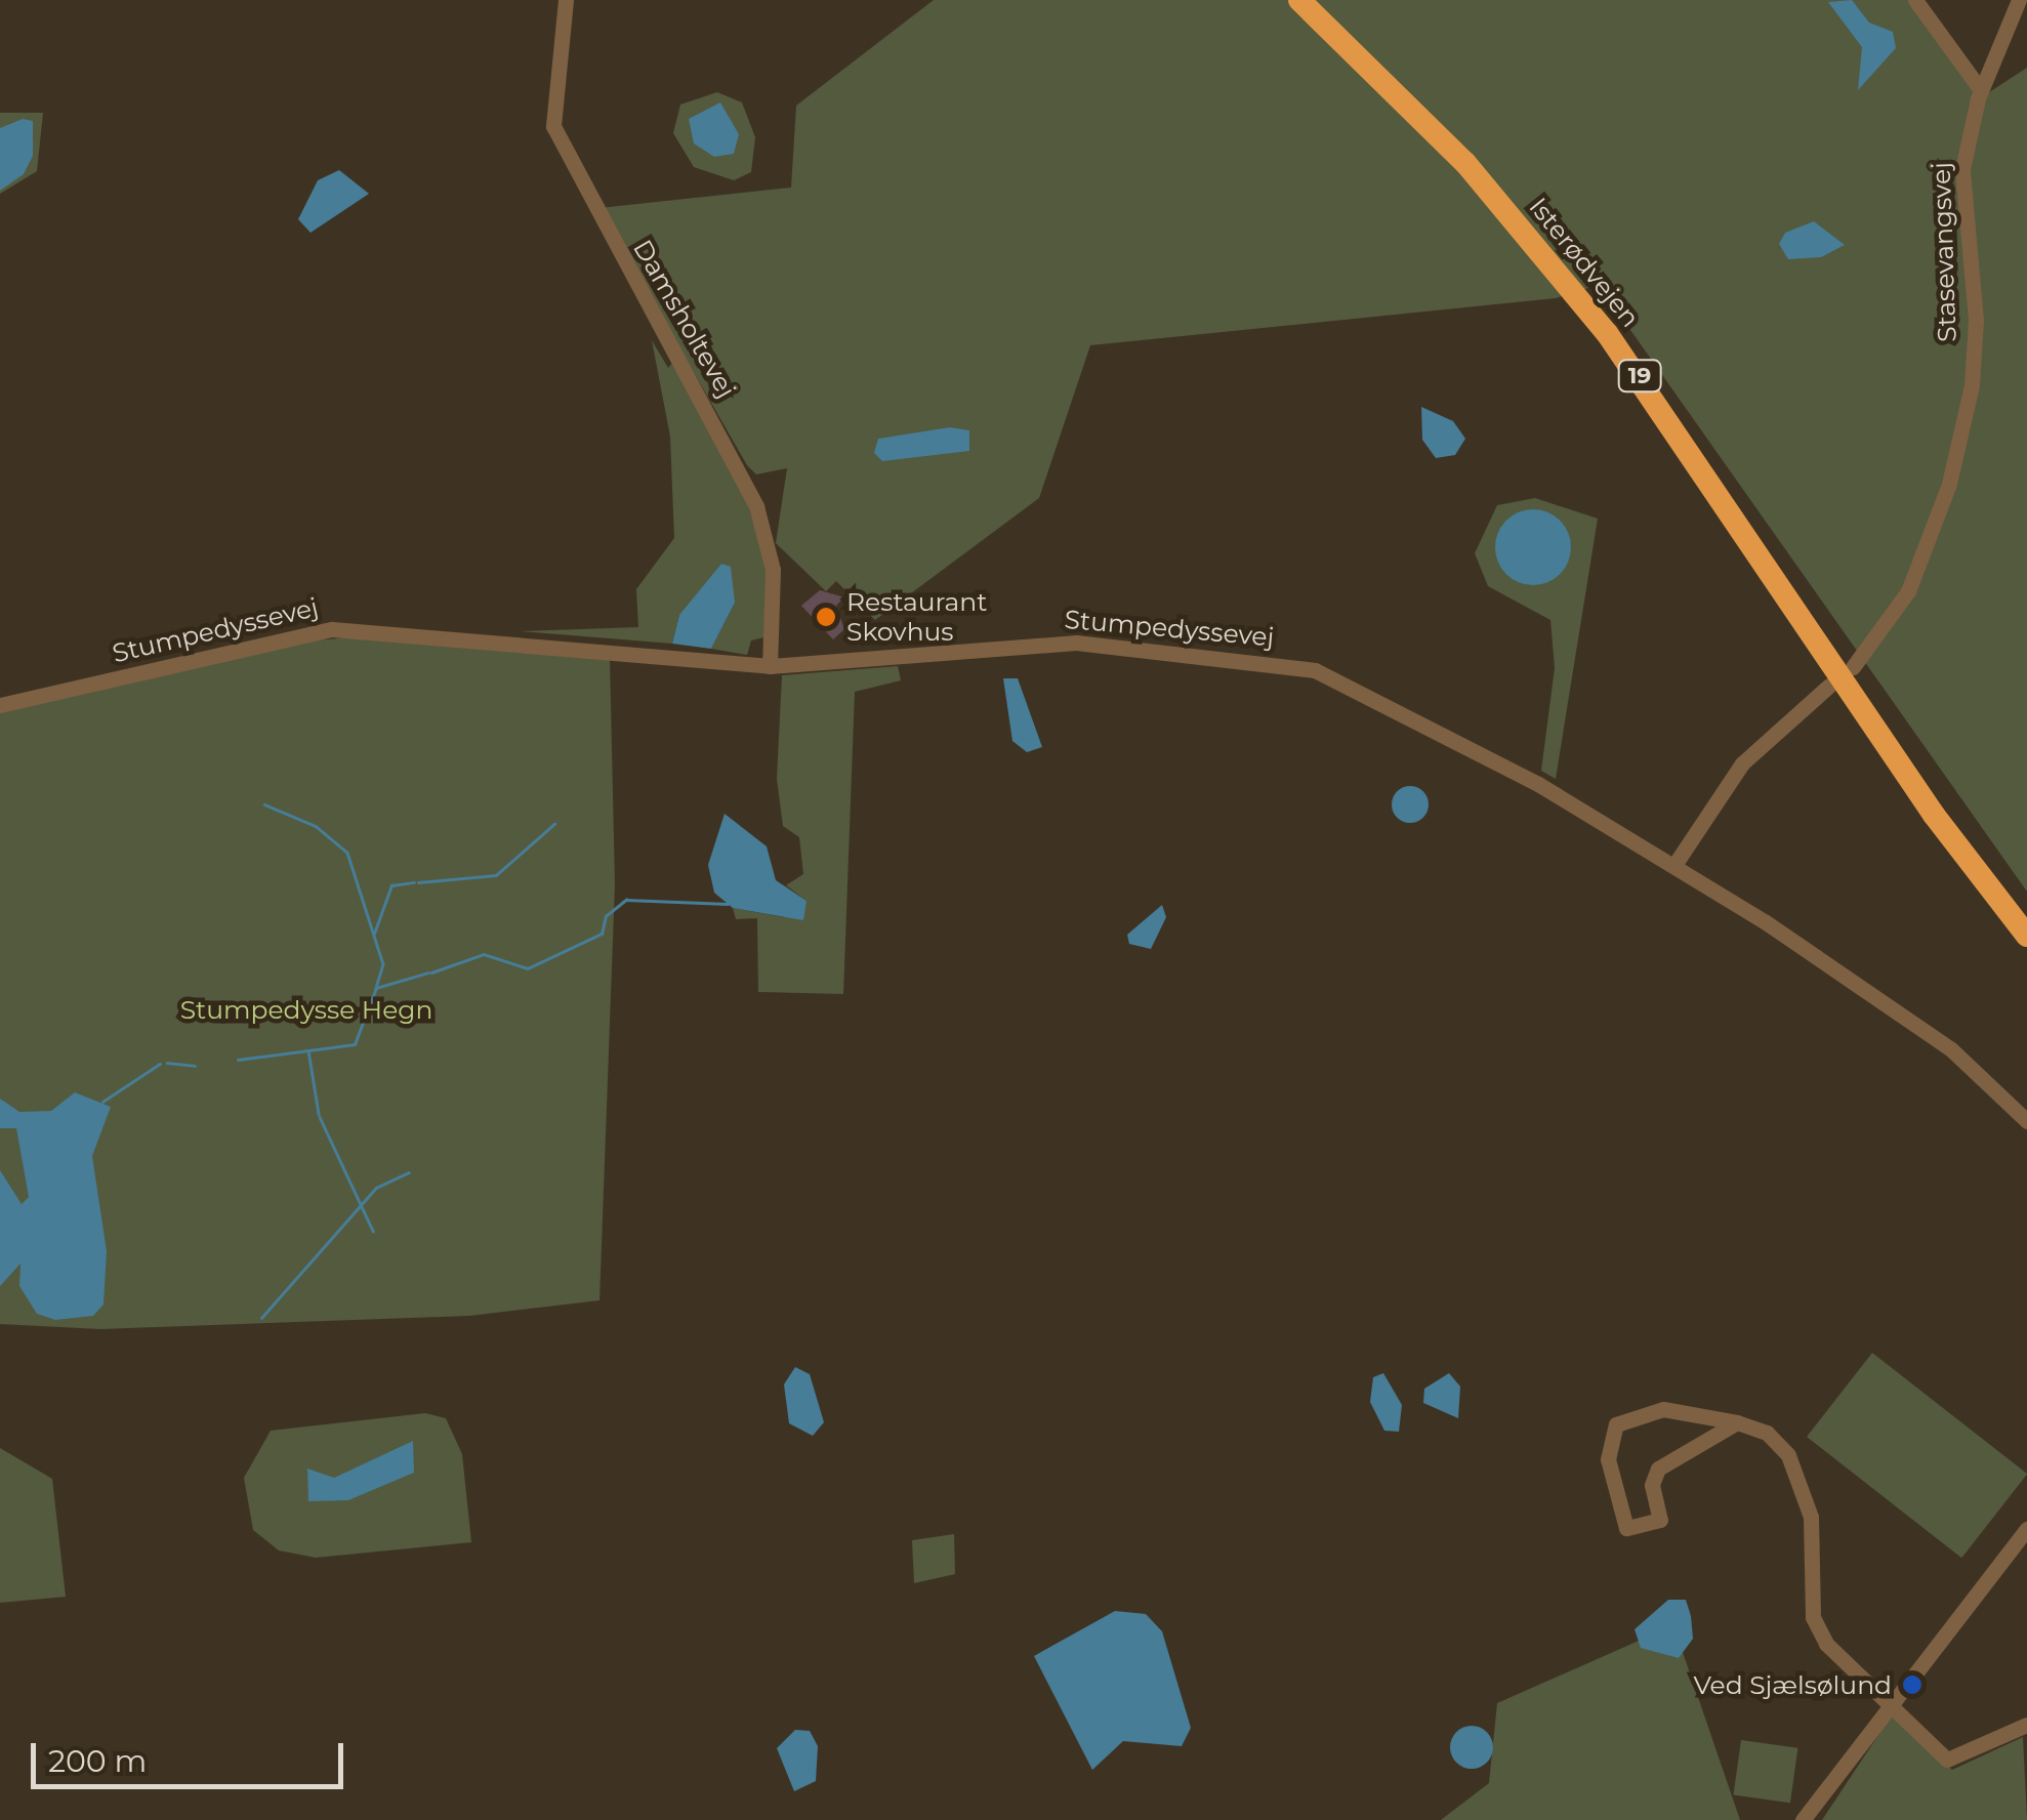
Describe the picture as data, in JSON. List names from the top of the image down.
{
  "streets": {
    "highway": ["Isterødvejen", "19"],
    "street": ["Stasevangsvej", "Damsholtevej", "Stumpedyssevej"]
  },
  "crossings": [
    ["Damsholtevej", "Stumpedyssevej"]
  ],
  "parks": ["Stumpedysse Hegn"],
  "places": ["Restaurant Skovhus", "Ved Sjælsølund"],
  "scale_bar": "200 m"
}
